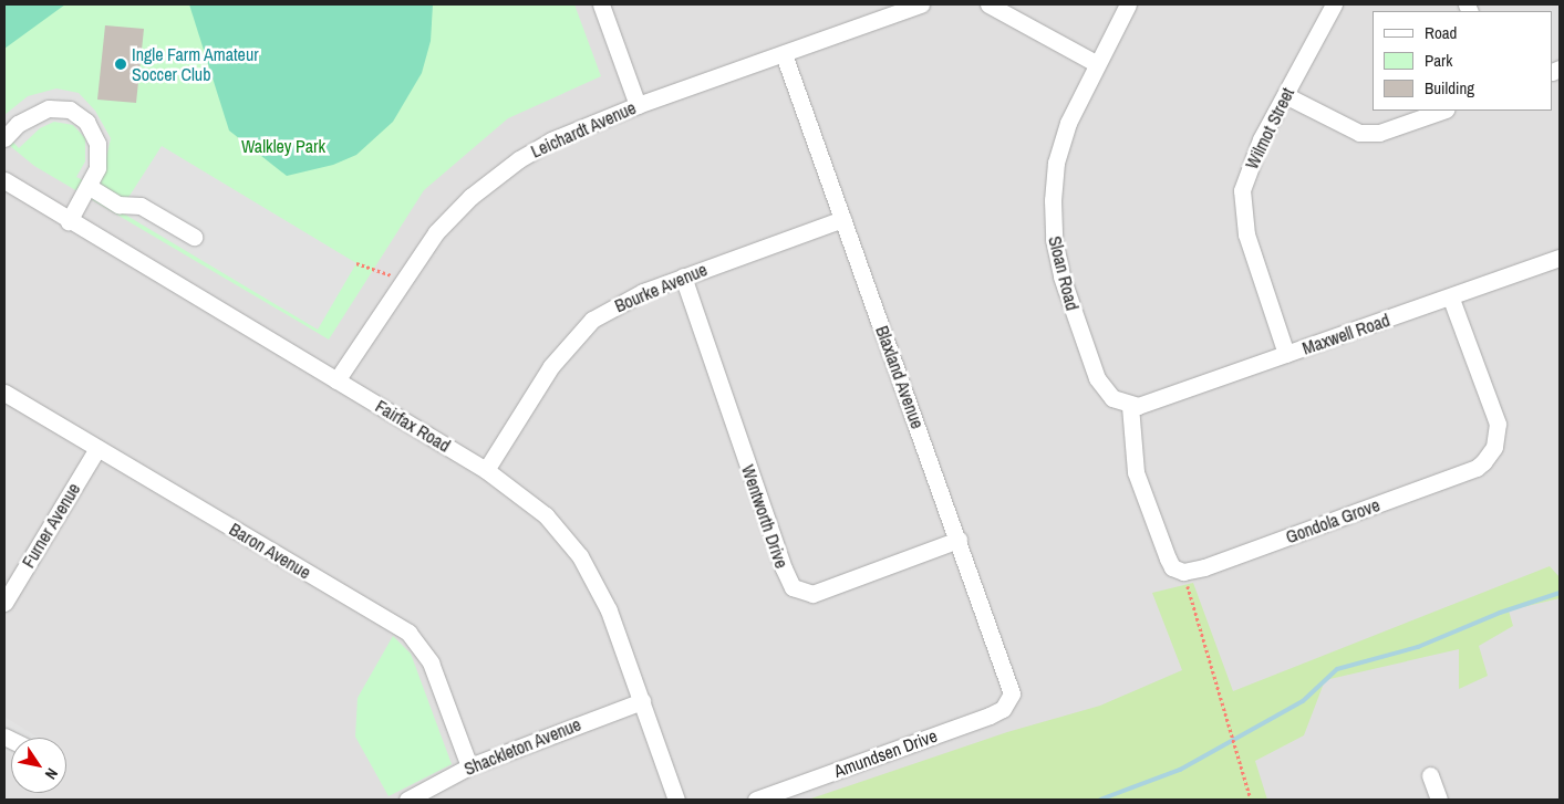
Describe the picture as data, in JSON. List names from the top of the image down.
{
  "streets": {
    "street": [
      "Wilmot Street",
      "Leichardt Avenue",
      "Sloan Road",
      "Bourke Avenue",
      "Maxwell Road",
      "Blaxland Avenue",
      "Fairfax Road",
      "Wentworth Drive",
      "Gondola Grove",
      "Furner Avenue",
      "Baron Avenue",
      "Shackleton Avenue",
      "Amundsen Drive"
    ]
  },
  "crossings": [
    ["Wilmot Street", "Maxwell Road"],
    ["Leichardt Avenue", "Blaxland Avenue"],
    ["Leichardt Avenue", "Fairfax Road"],
    ["Sloan Road", "Maxwell Road"],
    ["Bourke Avenue", "Blaxland Avenue"],
    ["Bourke Avenue", "Fairfax Road"],
    ["Bourke Avenue", "Wentworth Drive"],
    ["Maxwell Road", "Gondola Grove"],
    ["Blaxland Avenue", "Wentworth Drive"],
    ["Blaxland Avenue", "Amundsen Drive"],
    ["Fairfax Road", "Shackleton Avenue"],
    ["Furner Avenue", "Baron Avenue"],
    ["Baron Avenue", "Shackleton Avenue"]
  ],
  "parks": ["Walkley Park"],
  "places": ["Ingle Farm Amateur Soccer Club"],
  "legend": ["Road", "Park", "Building"],
  "north": "bottom right"
}
